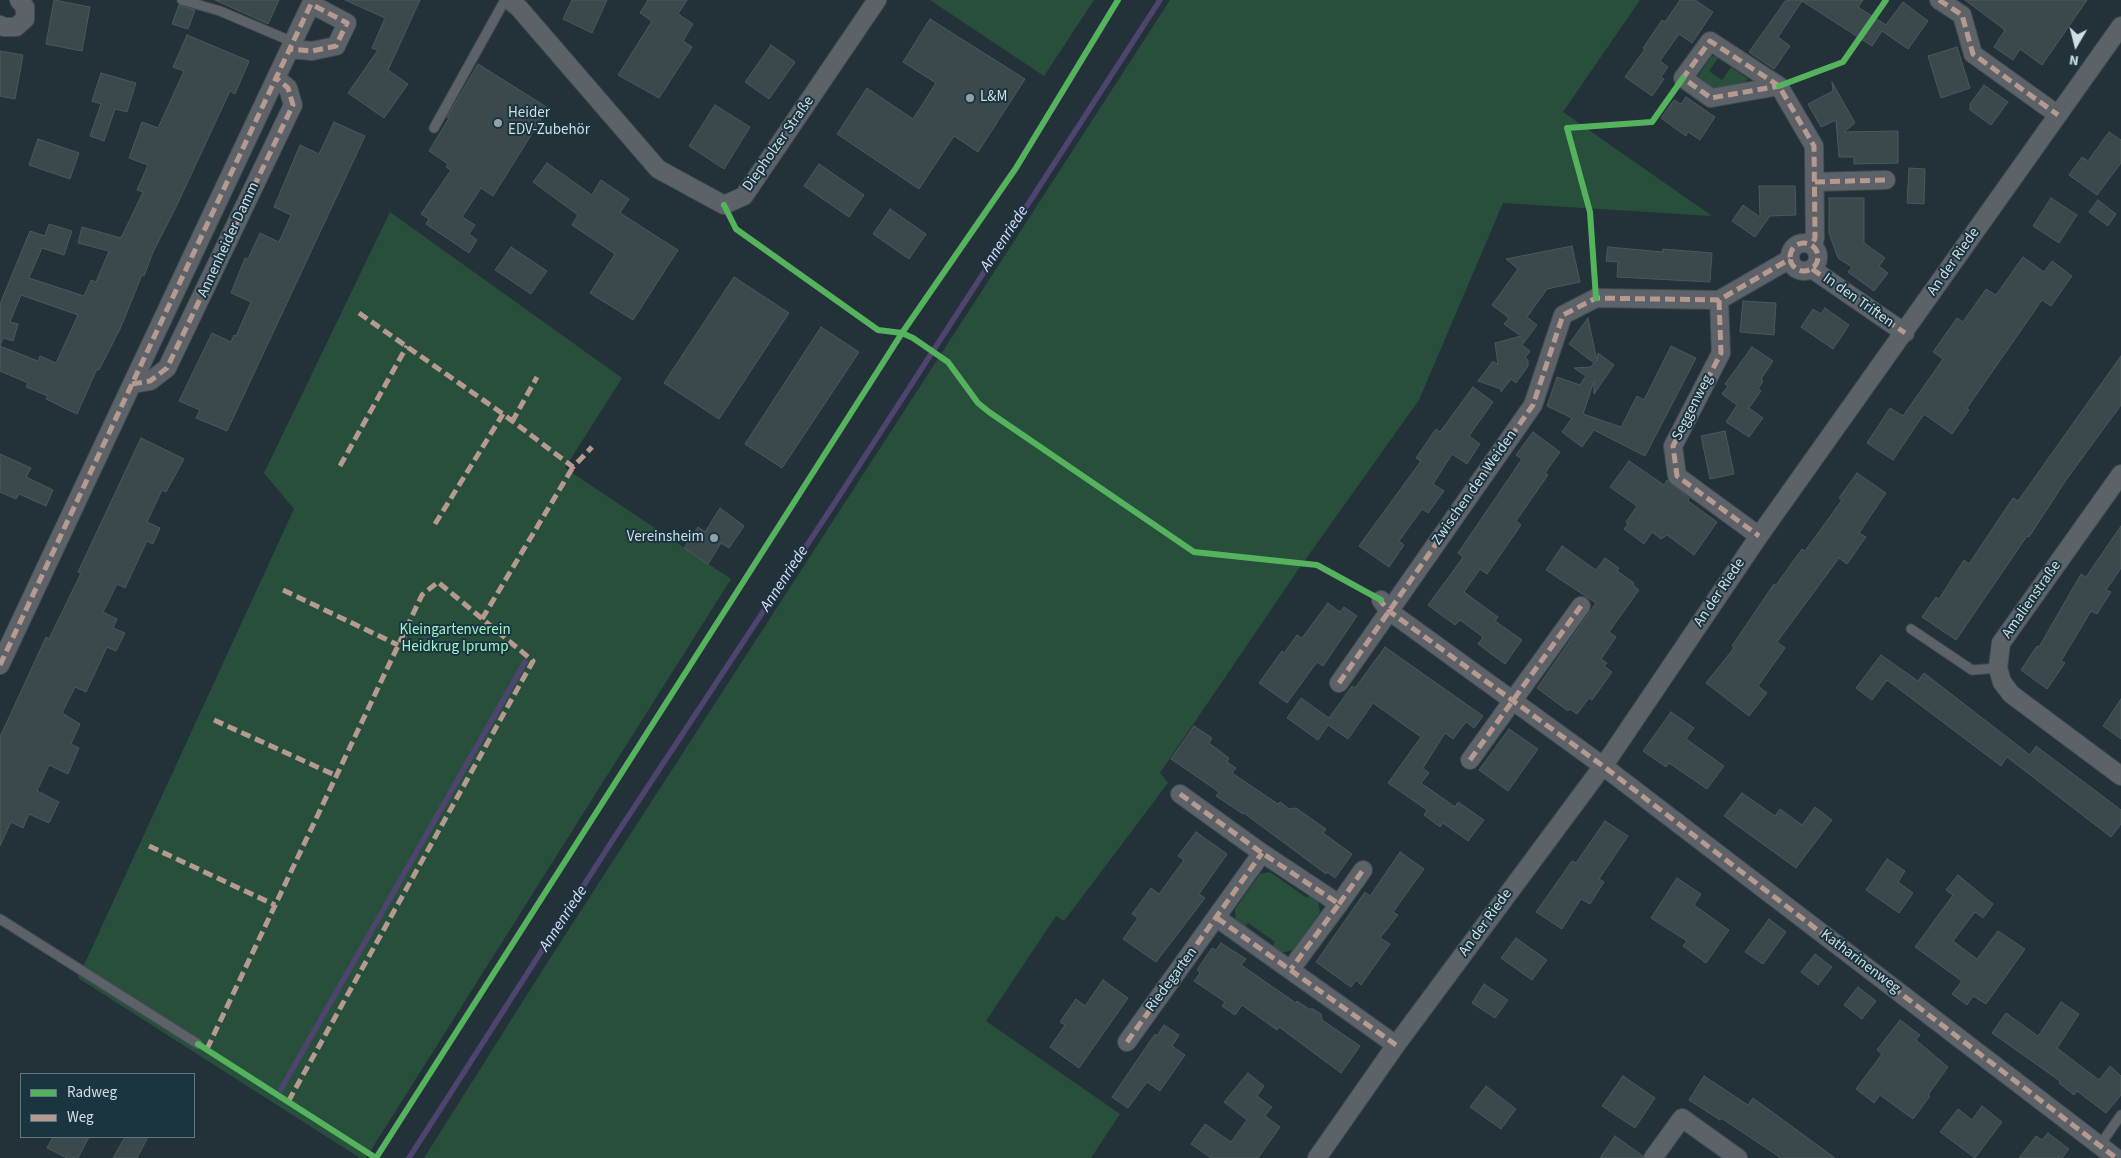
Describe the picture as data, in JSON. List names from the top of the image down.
{
  "streets": {
    "street": [
      "Diepholzer Straße",
      "Annenheider Damm",
      "An der Riede",
      "In den Triften",
      "Seggenweg",
      "Zwischen den Weiden",
      "Amalienstraße",
      "Katharinenweg",
      "Riedegarten"
    ]
  },
  "crossings": [
    ["An der Riede", "In den Triften"],
    ["An der Riede", "Seggenweg"],
    ["An der Riede", "Katharinenweg"],
    ["Seggenweg", "Zwischen den Weiden"]
  ],
  "water": ["Annenriede"],
  "parks": ["Kleingartenverein Heidkrug Iprump"],
  "places": ["L&M", "Heider EDV-Zubehör", "Vereinsheim"],
  "legend": ["Radweg", "Weg"],
  "north": "bottom"
}
